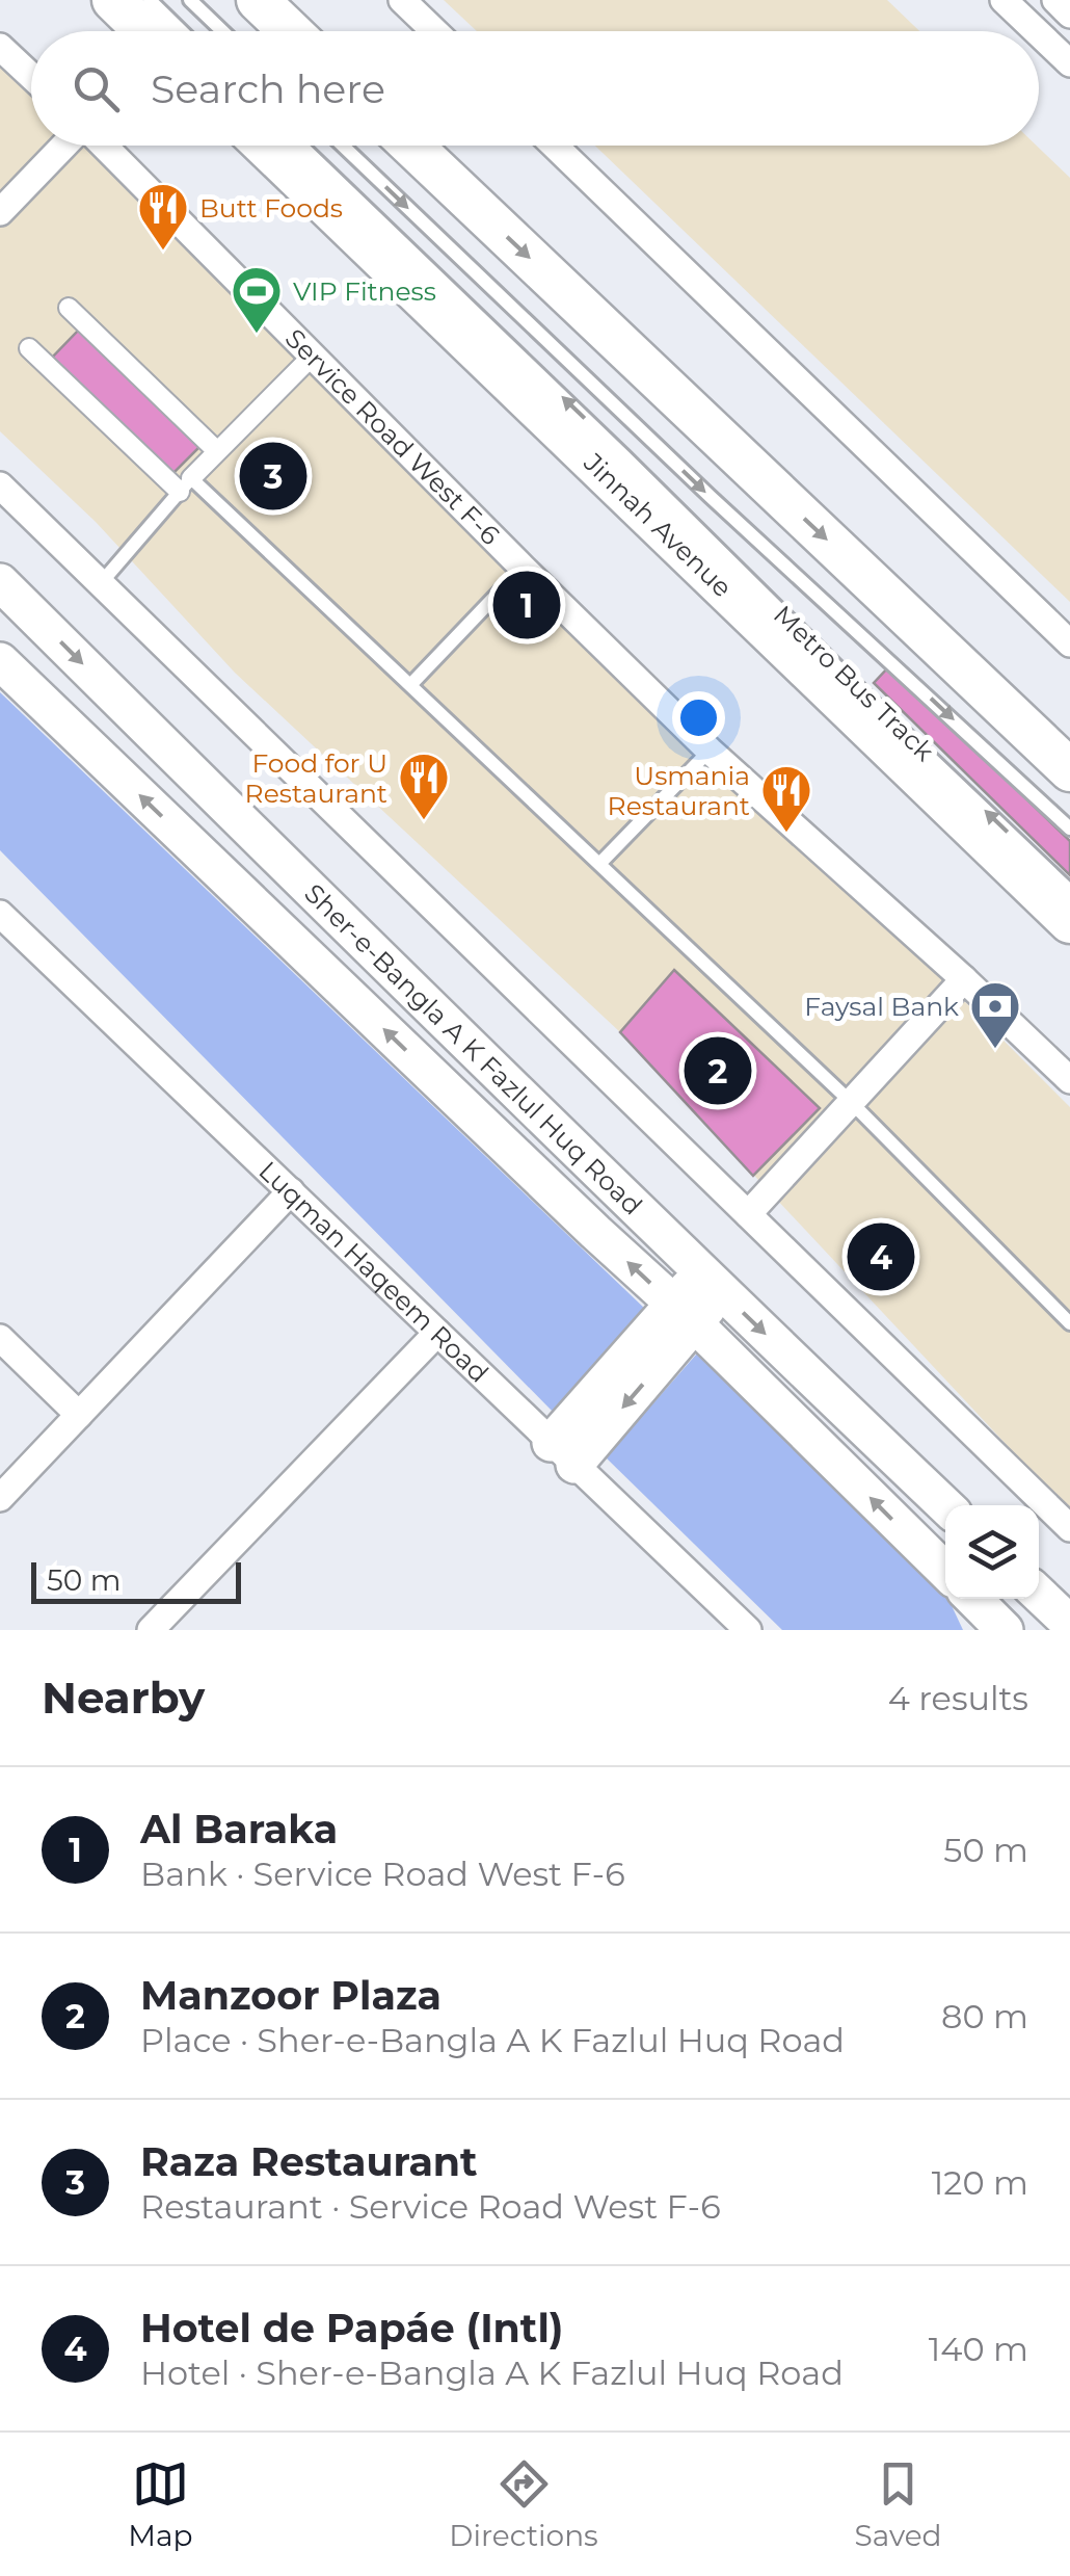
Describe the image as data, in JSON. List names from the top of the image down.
{
  "streets": {
    "main road": ["Jinnah Avenue", "Sher-e-Bangla A K Fazlul Huq Road"],
    "street": ["Service Road West F-6", "Luqman Haqeem Road"],
    "lane": ["Metro Bus Track"]
  },
  "places": {
    "restaurant": ["Butt Foods", "Food for U Restaurant", "Usmania Restaurant"],
    "sports": ["VIP Fitness"],
    "bank": ["Faysal Bank"]
  },
  "scale_bar": "50 m",
  "page": {
    "search": "Search here",
    "pins": [
      "3",
      "1",
      "2",
      "4"
    ],
    "scale": "50 m",
    "heading": ["Nearby", "4 results"],
    "list": [
      {
        "mark": "1",
        "name": "Al Baraka",
        "note": "Bank · Service Road West F-6",
        "value": "50 m"
      },
      {
        "mark": "2",
        "name": "Manzoor Plaza",
        "note": "Place · Sher-e-Bangla A K Fazlul Huq Road",
        "value": "80 m"
      },
      {
        "mark": "3",
        "name": "Raza Restaurant",
        "note": "Restaurant · Service Road West F-6",
        "value": "120 m"
      },
      {
        "mark": "4",
        "name": "Hotel de Papáe (Intl)",
        "note": "Hotel · Sher-e-Bangla A K Fazlul Huq Road",
        "value": "140 m"
      }
    ],
    "nav": ["Map", "Directions", "Saved"]
  }
}
